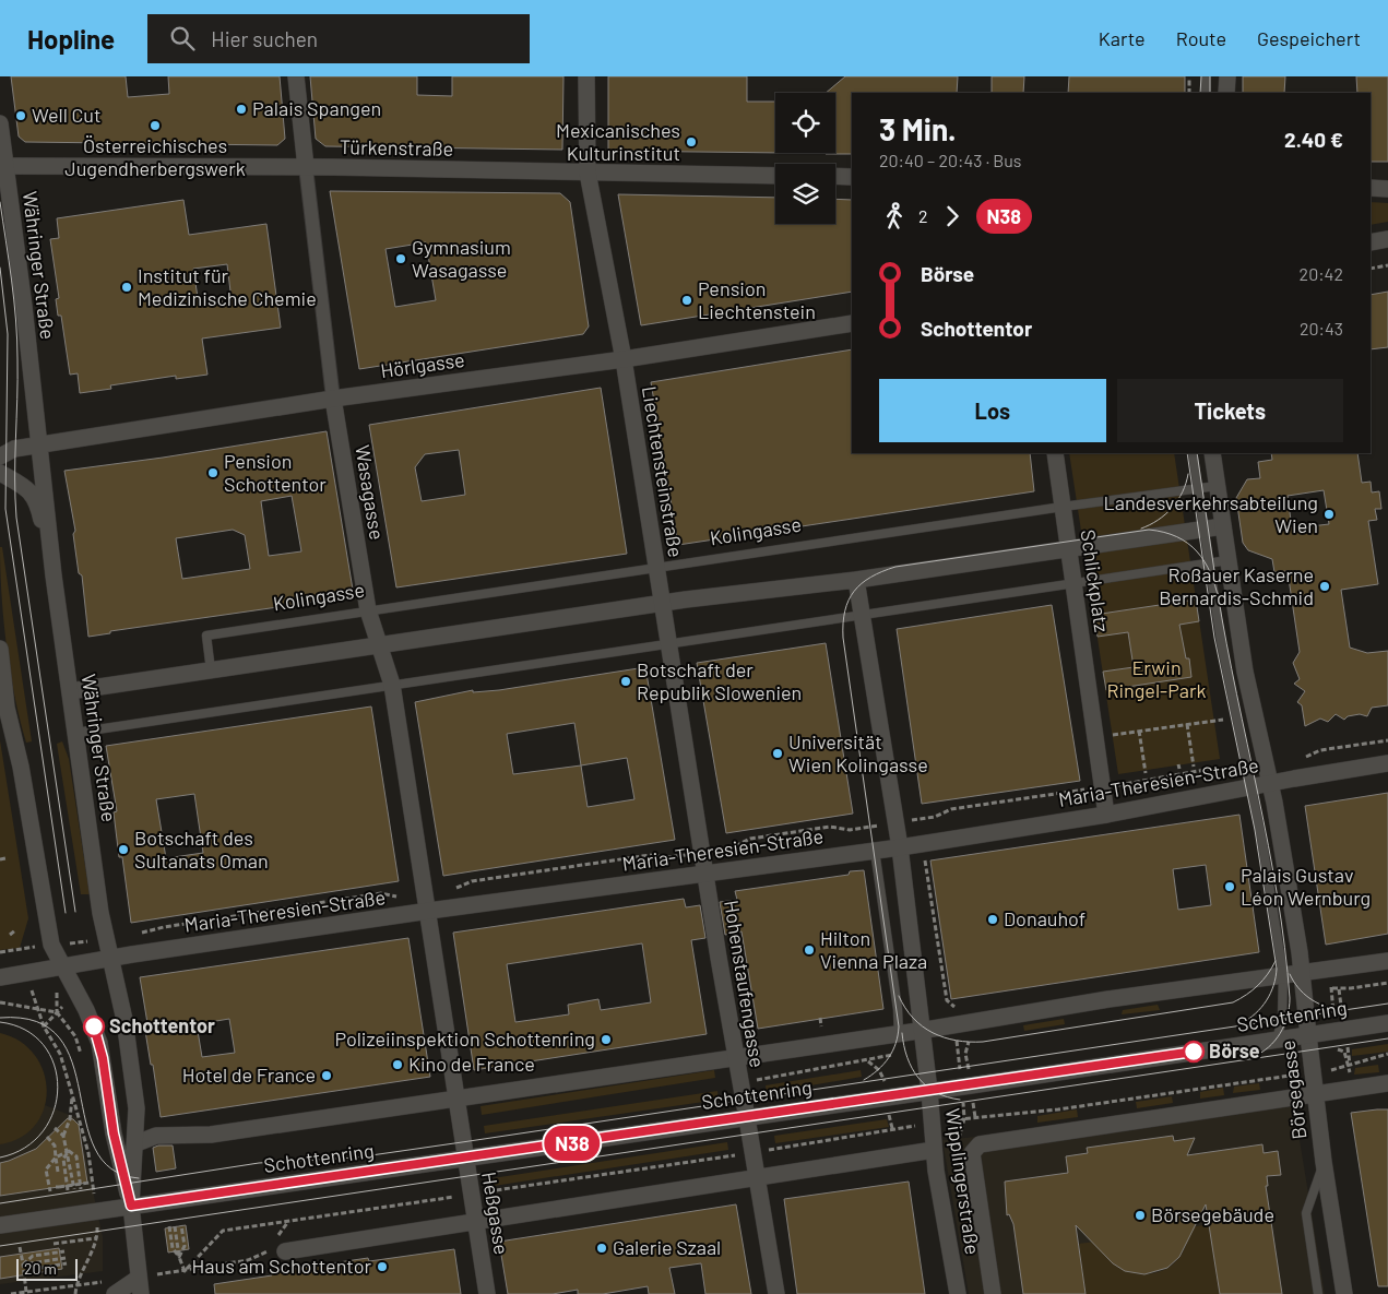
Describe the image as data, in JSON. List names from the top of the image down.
{
  "streets": {
    "street": [
      "Türkenstraße",
      "Währinger Straße",
      "Hörlgasse",
      "Liechtensteinstraße",
      "Wasagasse",
      "Schlickplatz",
      "Maria-Theresien-Straße",
      "Hohenstaufengasse",
      "Schottenring",
      "Börsegasse",
      "Wipplingerstraße",
      "Heßgasse"
    ],
    "lane": ["Kolingasse"]
  },
  "crossings": [
    ["Türkenstraße", "Währinger Straße"],
    ["Türkenstraße", "Liechtensteinstraße"],
    ["Türkenstraße", "Wasagasse"],
    ["Währinger Straße", "Hörlgasse"],
    ["Währinger Straße", "Maria-Theresien-Straße"],
    ["Währinger Straße", "Schottenring"],
    ["Hörlgasse", "Liechtensteinstraße"],
    ["Hörlgasse", "Wasagasse"],
    ["Liechtensteinstraße", "Kolingasse"],
    ["Liechtensteinstraße", "Maria-Theresien-Straße"],
    ["Liechtensteinstraße", "Hohenstaufengasse"],
    ["Wasagasse", "Kolingasse"],
    ["Wasagasse", "Maria-Theresien-Straße"],
    ["Wasagasse", "Heßgasse"],
    ["Kolingasse", "Schlickplatz"],
    ["Schlickplatz", "Maria-Theresien-Straße"],
    ["Maria-Theresien-Straße", "Hohenstaufengasse"],
    ["Maria-Theresien-Straße", "Börsegasse"],
    ["Maria-Theresien-Straße", "Wipplingerstraße"],
    ["Maria-Theresien-Straße", "Heßgasse"],
    ["Hohenstaufengasse", "Schottenring"],
    ["Schottenring", "Börsegasse"],
    ["Schottenring", "Wipplingerstraße"],
    ["Schottenring", "Heßgasse"],
    ["Börsegasse", "Wipplingerstraße"]
  ],
  "parks": ["Erwin Ringel-Park"],
  "places": [
    "Palais Spangen",
    "Well Cut",
    "Österreichisches Jugendherbergswerk",
    "Mexicanisches Kulturinstitut",
    "Gymnasium Wasagasse",
    "Institut für Medizinische Chemie",
    "Pension Liechtenstein",
    "Pension Schottentor",
    "Landesverkehrsabteilung Wien",
    "Roßauer Kaserne Bernardis-Schmid",
    "Botschaft der Republik Slowenien",
    "Universität Wien Kolingasse",
    "Botschaft des Sultanats Oman",
    "Palais Gustav Léon Wernburg",
    "Donauhof",
    "Hilton Vienna Plaza",
    "Schottentor",
    "Polizeiinspektion Schottenring",
    "Börse",
    "Kino de France",
    "Hotel de France",
    "Börsegebäude",
    "Galerie Szaal",
    "Haus am Schottentor"
  ],
  "lines": ["bus line N38"],
  "scale_bar": "20 m",
  "page": {
    "header": "Hopline",
    "search": "Hier suchen",
    "nav": ["Karte", "Route", "Gespeichert"],
    "on_map": "N38",
    "heading": ["3 Min.", "20:40 – 20:43 · Bus", "2.40 €"],
    "legs": ["2", "N38"],
    "list": [
      {
        "name": "Börse",
        "value": "20:42"
      },
      {
        "name": "Schottentor",
        "value": "20:43"
      }
    ],
    "buttons": ["Los", "Tickets"],
    "scale": "20 m"
  }
}
